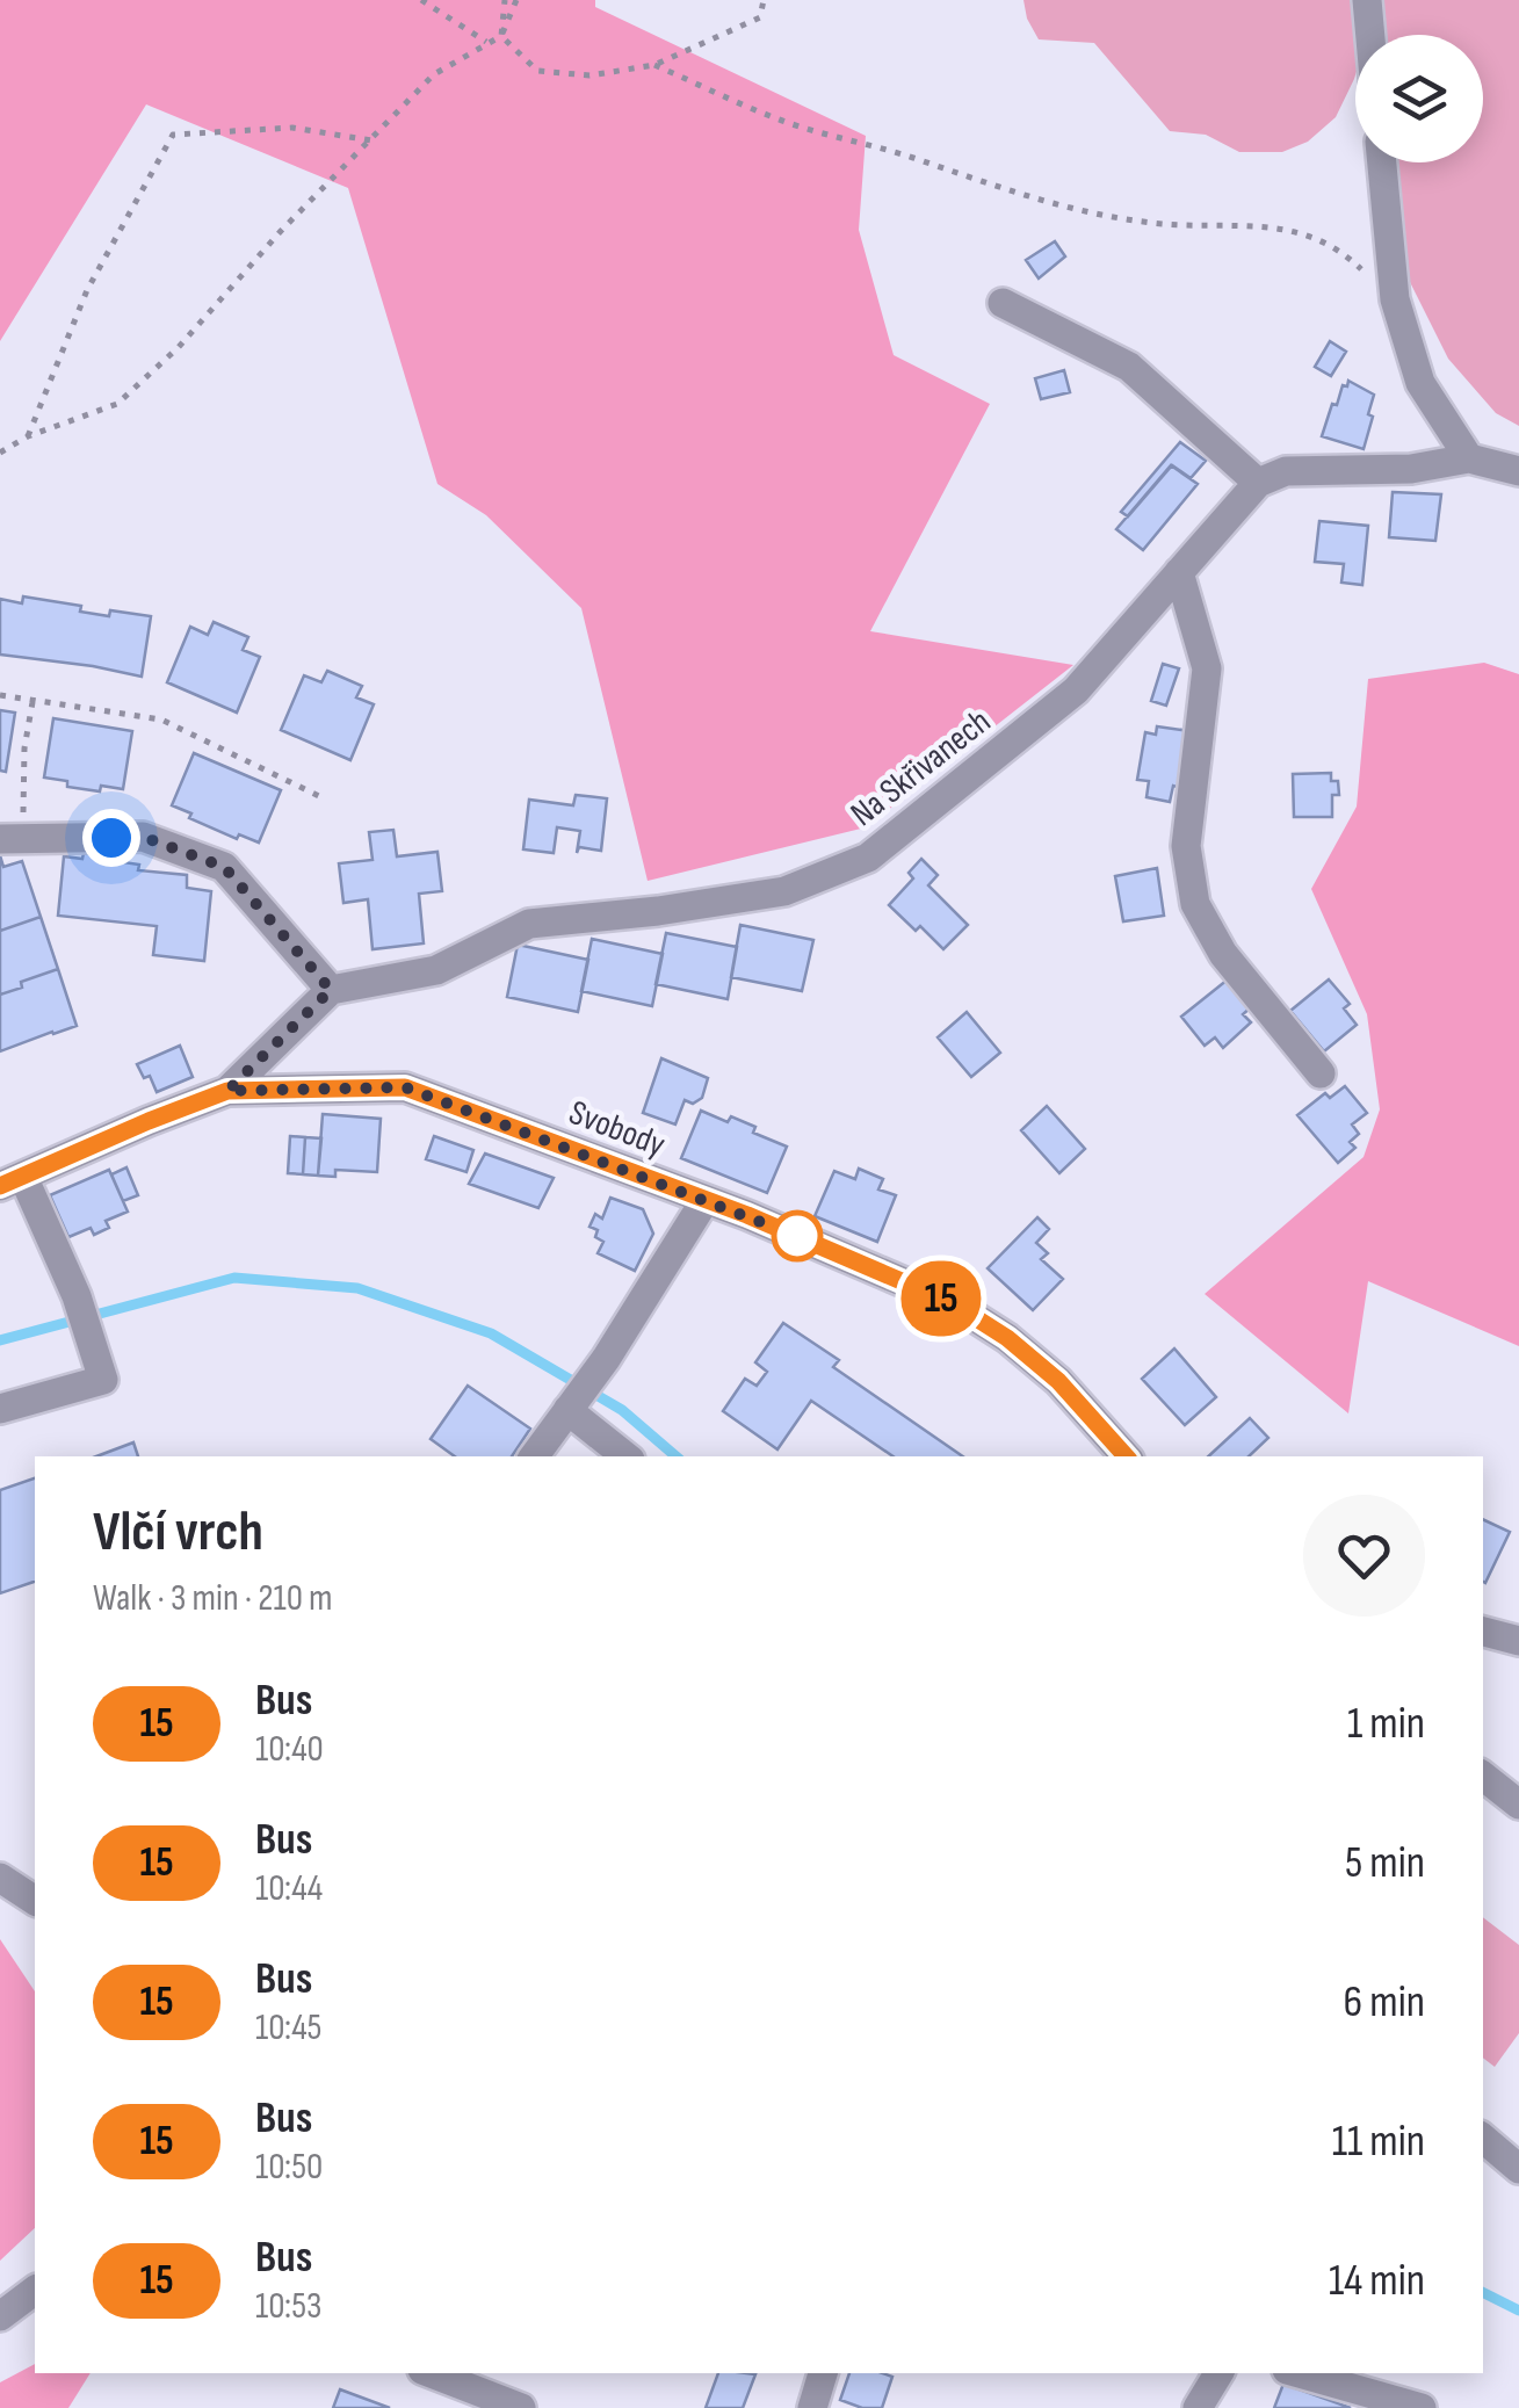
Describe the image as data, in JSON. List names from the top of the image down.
{
  "streets": {
    "street": ["Na Skřivanech", "Svobody"]
  },
  "lines": ["bus line 15"],
  "page": {
    "on_map": "15",
    "heading": ["Vlčí vrch", "Walk · 3 min · 210 m"],
    "list": [
      {
        "mark": "15",
        "name": "Bus",
        "note": "10:40",
        "value": "1 min"
      },
      {
        "mark": "15",
        "name": "Bus",
        "note": "10:44",
        "value": "5 min"
      },
      {
        "mark": "15",
        "name": "Bus",
        "note": "10:45",
        "value": "6 min"
      },
      {
        "mark": "15",
        "name": "Bus",
        "note": "10:50",
        "value": "11 min"
      },
      {
        "mark": "15",
        "name": "Bus",
        "note": "10:53",
        "value": "14 min"
      }
    ]
  }
}
